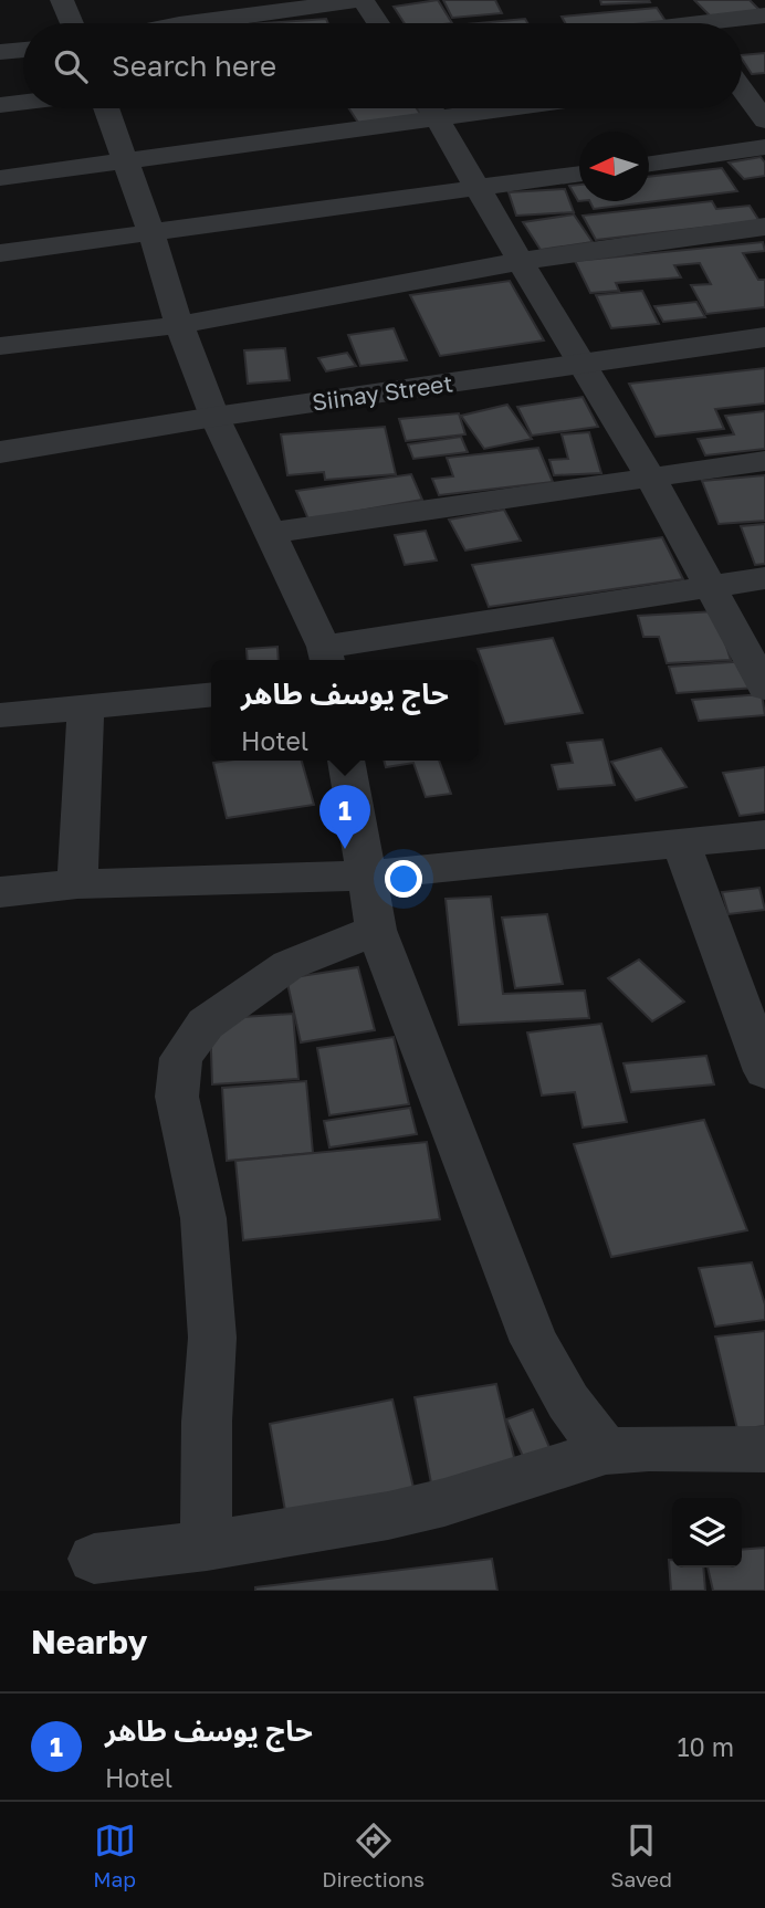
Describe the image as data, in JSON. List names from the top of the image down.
{
  "streets": {
    "street": ["Siinay Street"]
  },
  "north": "left",
  "page": {
    "search": "Search here",
    "popup": ["حاج يوسف طاهر", "Hotel"],
    "pins": "1",
    "heading": "Nearby",
    "list": [
      {
        "mark": "1",
        "name": "حاج يوسف طاهر",
        "note": "Hotel",
        "value": "10 m"
      }
    ],
    "nav": ["Map", "Directions", "Saved"]
  }
}
